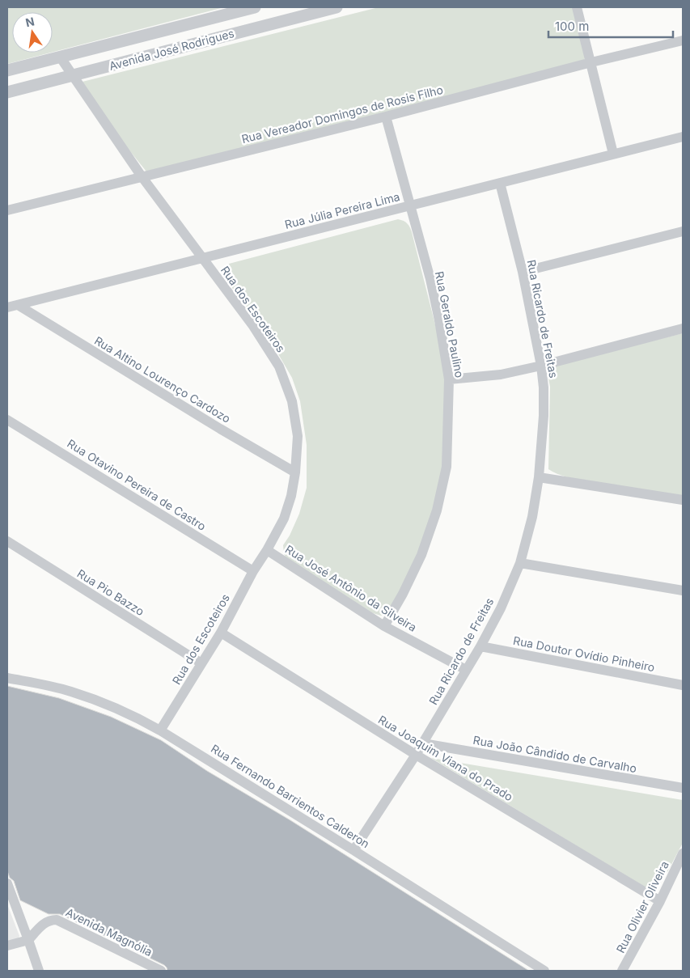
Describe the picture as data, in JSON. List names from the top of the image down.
{
  "streets": {
    "street": [
      "Avenida José Rodrigues",
      "Rua Vereador Domingos de Rosis Filho",
      "Rua Júlia Pereira Lima",
      "Rua dos Escoteiros",
      "Rua Ricardo de Freitas",
      "Rua Geraldo Paulino",
      "Rua Altino Lourenço Cardozo",
      "Rua Otavino Pereira de Castro",
      "Rua José Antônio da Silveira",
      "Rua Pio Bazzo",
      "Rua Doutor Ovídio Pinheiro",
      "Rua João Cândido de Carvalho",
      "Rua Joaquim Viana do Prado",
      "Rua Fernando Barrientos Calderon",
      "Rua Olivier Oliveira",
      "Avenida Magnólia"
    ]
  },
  "crossings": [
    ["Avenida José Rodrigues", "Rua dos Escoteiros"],
    ["Rua Vereador Domingos de Rosis Filho", "Rua dos Escoteiros"],
    ["Rua Vereador Domingos de Rosis Filho", "Rua Geraldo Paulino"],
    ["Rua Júlia Pereira Lima", "Rua dos Escoteiros"],
    ["Rua Júlia Pereira Lima", "Rua Ricardo de Freitas"],
    ["Rua Júlia Pereira Lima", "Rua Geraldo Paulino"],
    ["Rua Júlia Pereira Lima", "Rua Altino Lourenço Cardozo"],
    ["Rua dos Escoteiros", "Rua Altino Lourenço Cardozo"],
    ["Rua dos Escoteiros", "Rua Otavino Pereira de Castro"],
    ["Rua dos Escoteiros", "Rua José Antônio da Silveira"],
    ["Rua dos Escoteiros", "Rua Pio Bazzo"],
    ["Rua dos Escoteiros", "Rua Joaquim Viana do Prado"],
    ["Rua dos Escoteiros", "Rua Fernando Barrientos Calderon"],
    ["Rua Ricardo de Freitas", "Rua José Antônio da Silveira"],
    ["Rua Ricardo de Freitas", "Rua Doutor Ovídio Pinheiro"],
    ["Rua Ricardo de Freitas", "Rua João Cândido de Carvalho"],
    ["Rua Ricardo de Freitas", "Rua Joaquim Viana do Prado"],
    ["Rua Ricardo de Freitas", "Rua Fernando Barrientos Calderon"],
    ["Rua Geraldo Paulino", "Rua José Antônio da Silveira"],
    ["Rua Joaquim Viana do Prado", "Rua Olivier Oliveira"]
  ],
  "scale_bar": "100 m",
  "north": "top"
}
